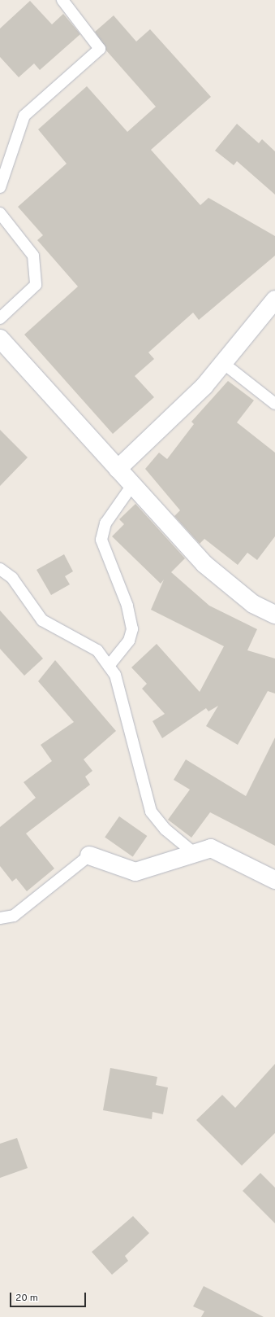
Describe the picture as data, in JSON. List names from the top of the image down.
{
  "scale_bar": "20 m"
}
